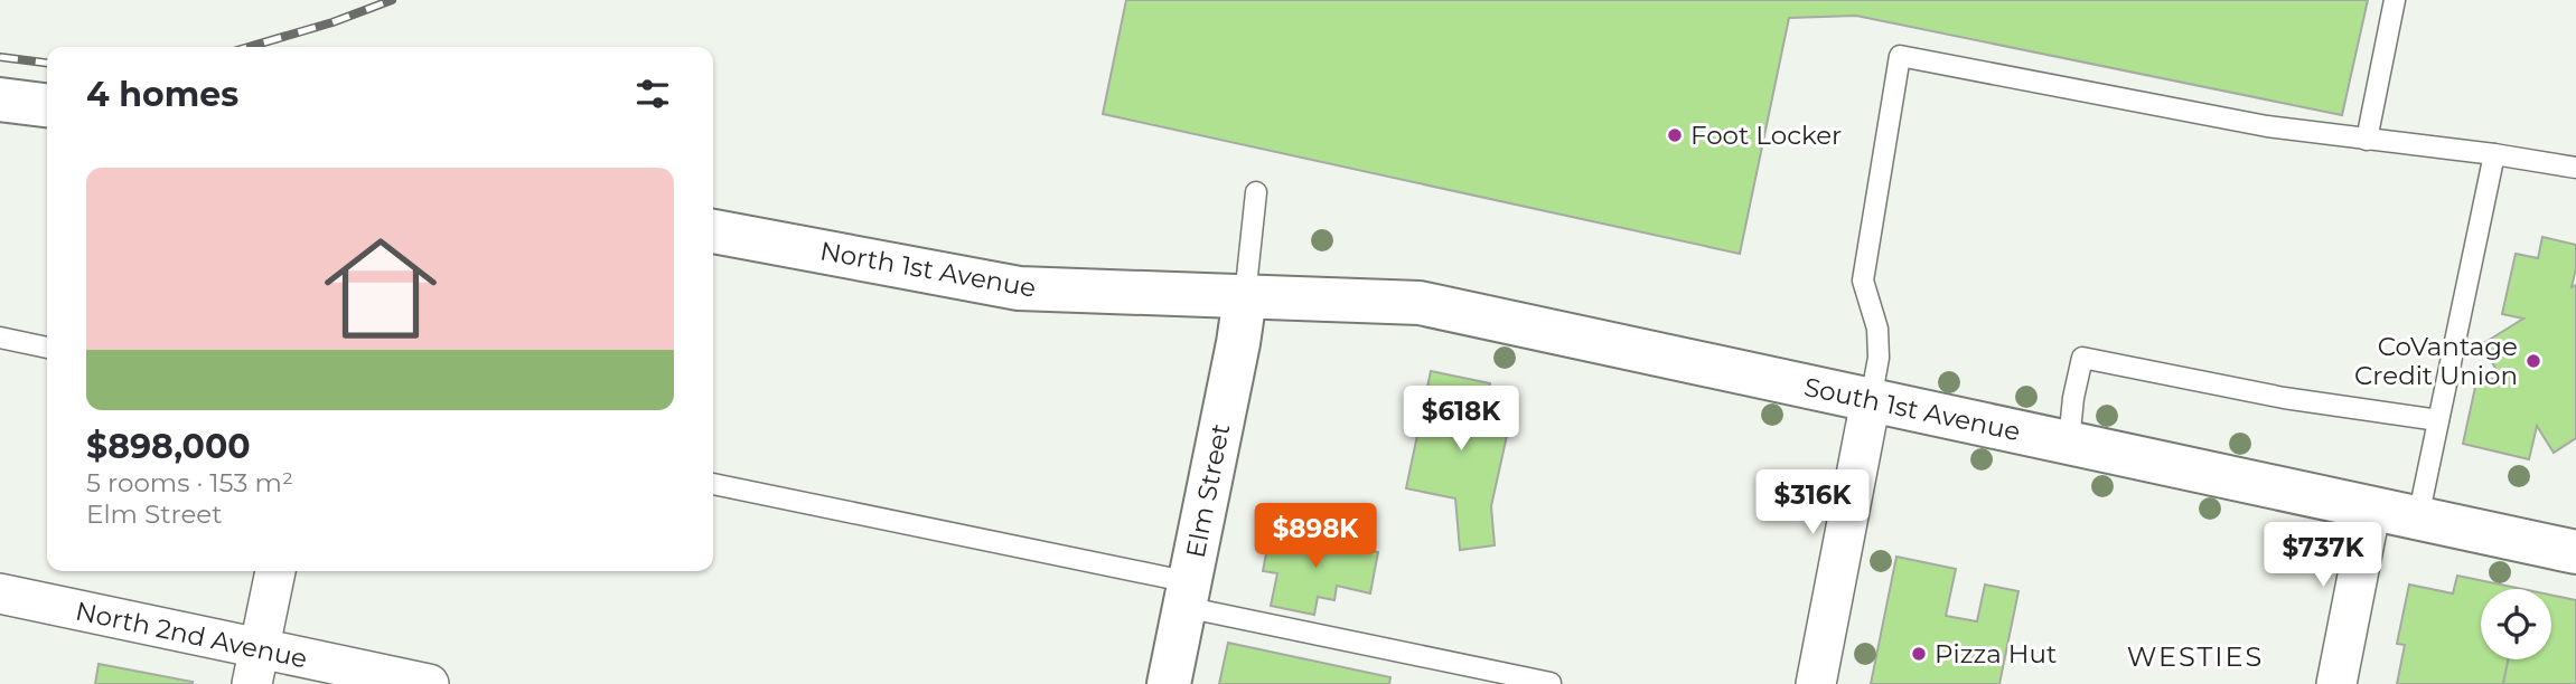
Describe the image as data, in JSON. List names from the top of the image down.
{
  "streets": {
    "main road": ["North 1st Avenue", "South 1st Avenue", "Elm Street"],
    "street": ["North 2nd Avenue"]
  },
  "crossings": [
    ["North 1st Avenue", "South 1st Avenue"],
    ["North 1st Avenue", "Elm Street"],
    ["South 1st Avenue", "Elm Street"]
  ],
  "districts": ["WESTIES"],
  "places": ["Foot Locker", "CoVantage Credit Union", "Pizza Hut"],
  "page": {
    "heading": "4 homes",
    "list": [
      {
        "name": "$898,000",
        "note": "5 rooms · 153 m² · Elm Street"
      }
    ],
    "price": [
      "$618K",
      "$316K",
      "$898K",
      "$737K"
    ]
  }
}
